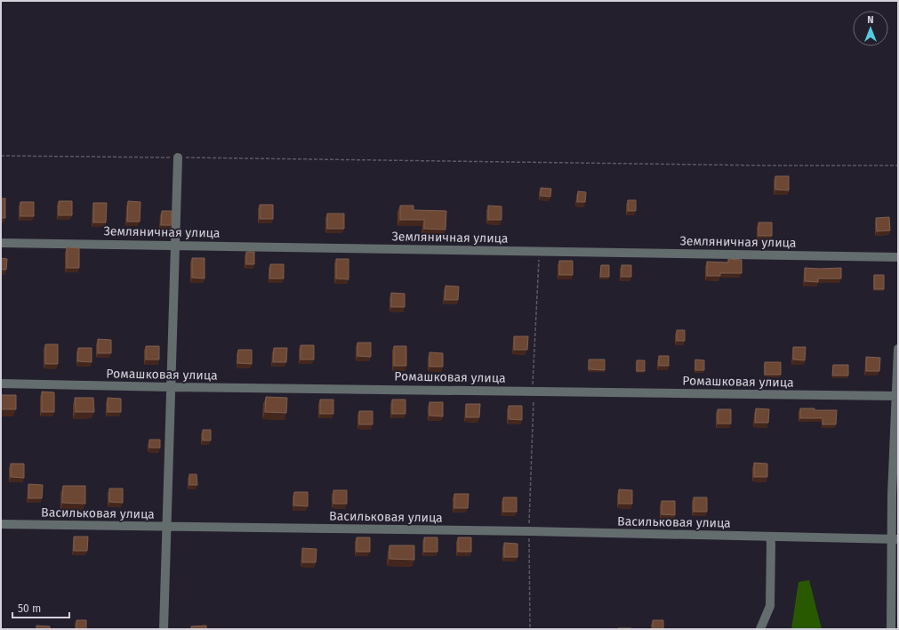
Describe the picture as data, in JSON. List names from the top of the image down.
{
  "streets": {
    "street": ["Земляничная улица", "Ромашковая улица", "Васильковая улица"]
  },
  "scale_bar": "50 m",
  "north": "top"
}
